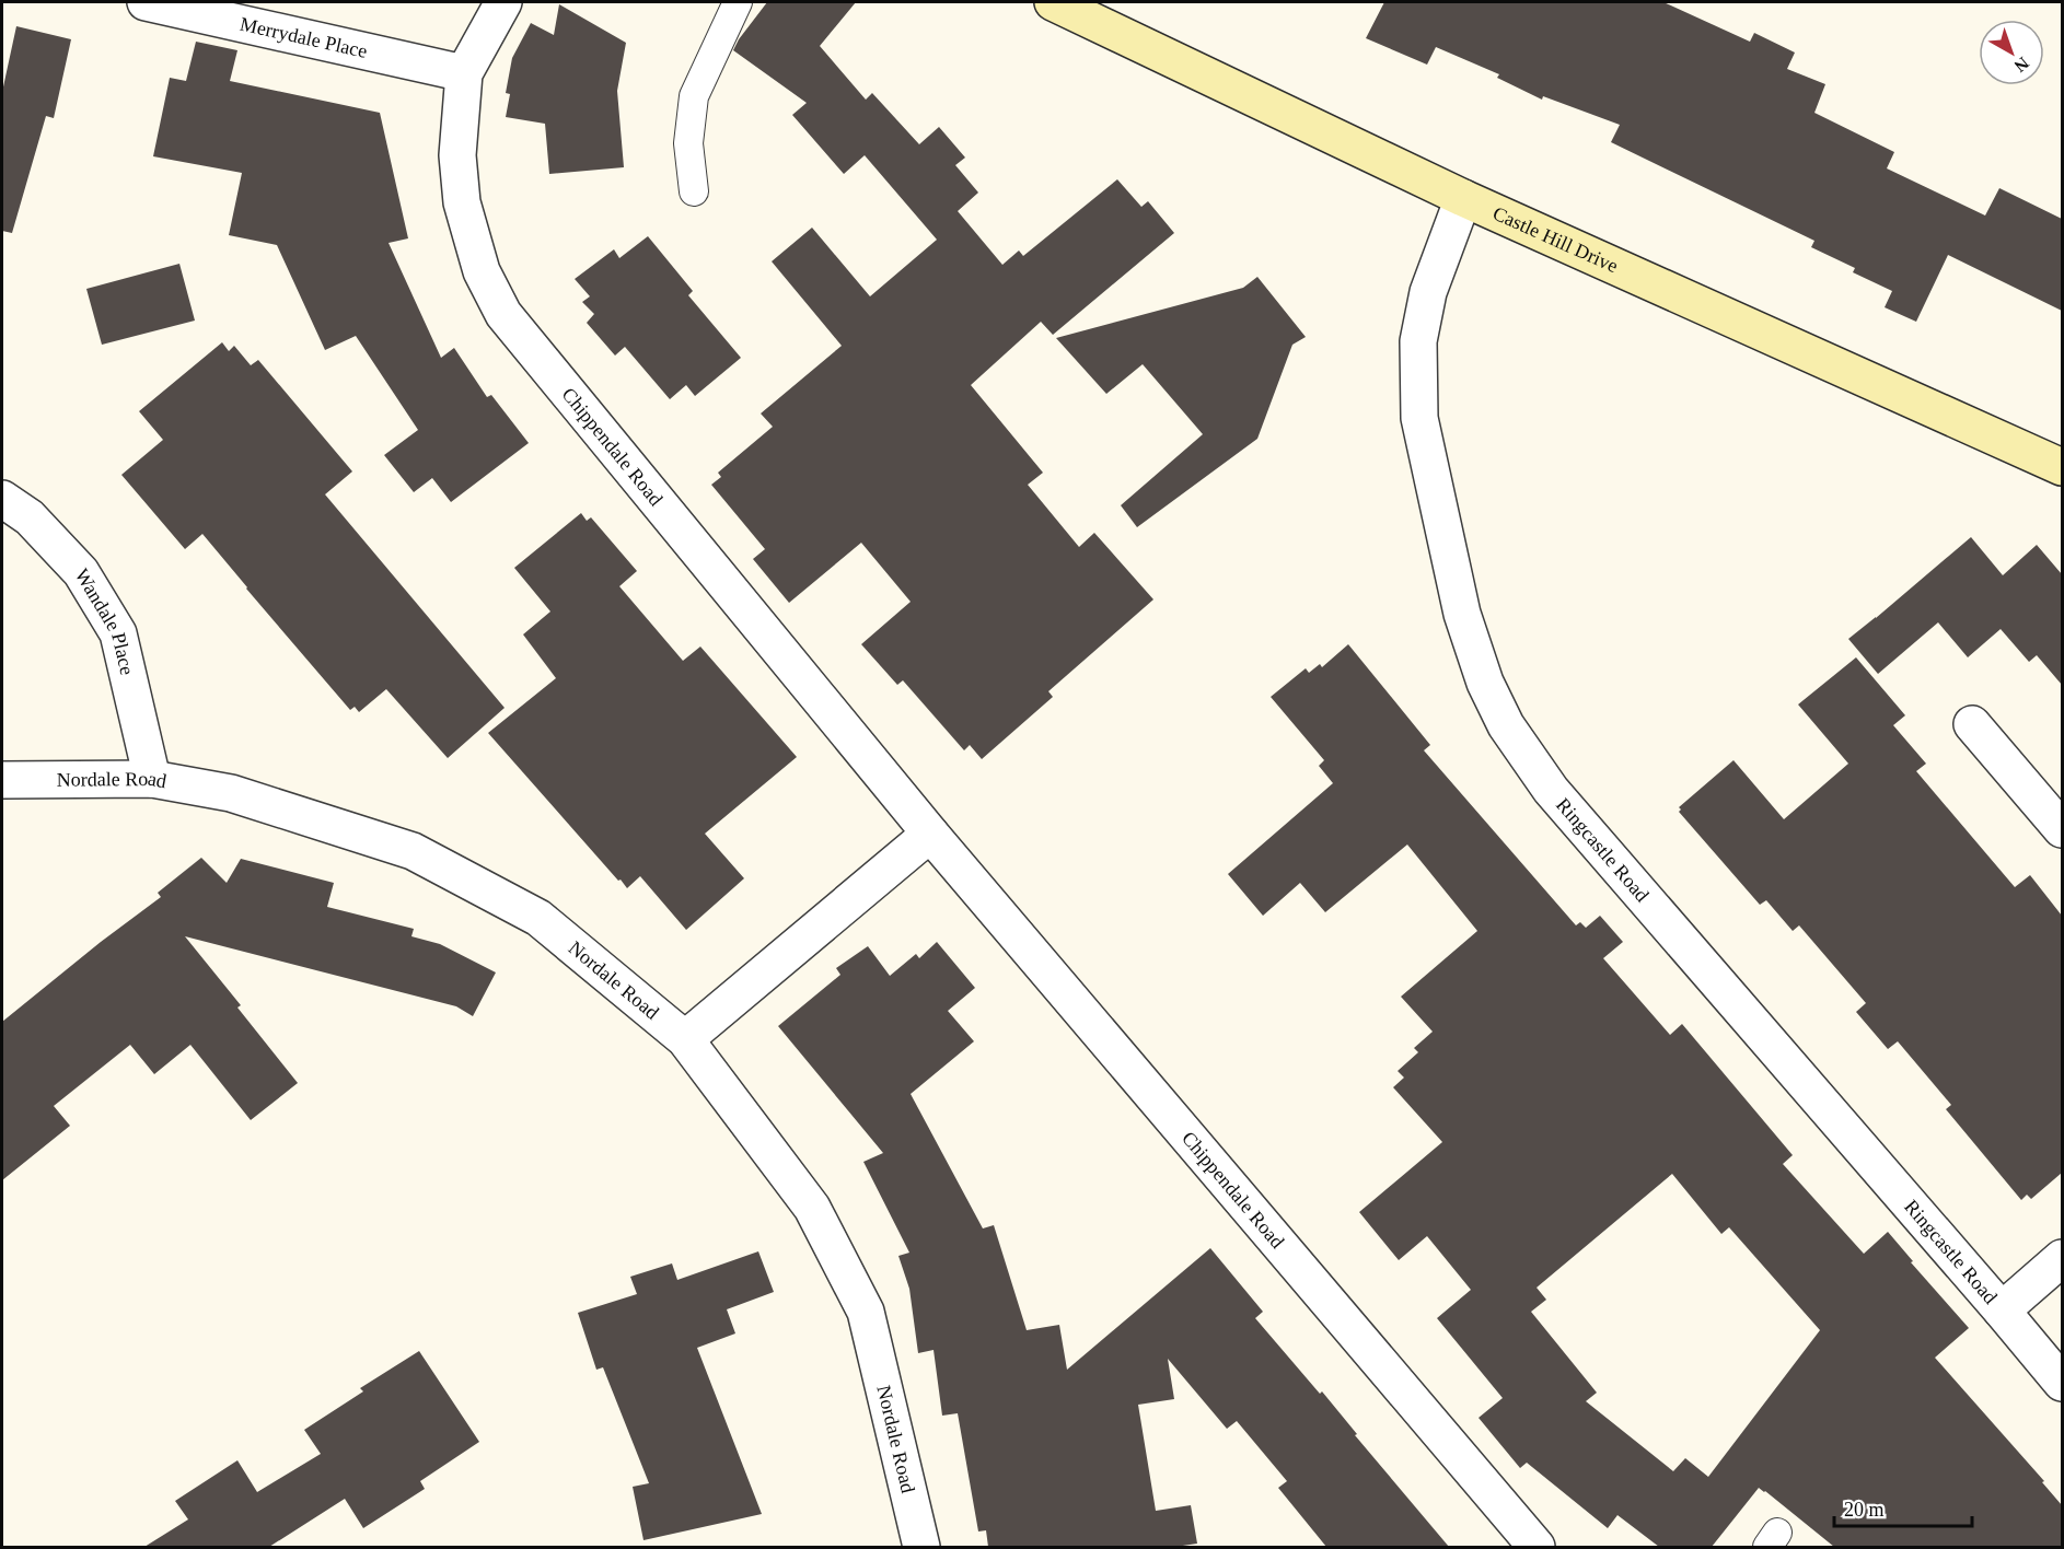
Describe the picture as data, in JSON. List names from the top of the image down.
{
  "streets": {
    "street": [
      "Merrydale Place",
      "Castle Hill Drive",
      "Chippendale Road",
      "Wandale Place",
      "Nordale Road",
      "Ringcastle Road"
    ]
  },
  "crossings": [
    ["Merrydale Place", "Chippendale Road"],
    ["Castle Hill Drive", "Ringcastle Road"],
    ["Wandale Place", "Nordale Road"]
  ],
  "scale_bar": "20 m",
  "north": "bottom right"
}
